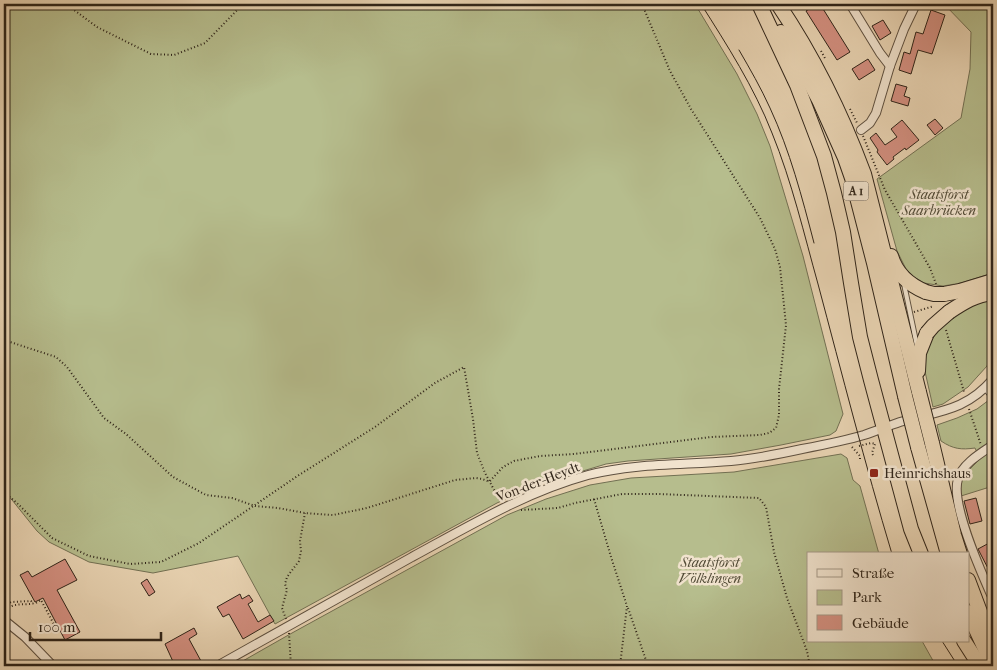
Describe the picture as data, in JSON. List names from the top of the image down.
{
  "streets": {
    "highway": ["A 1"],
    "street": ["Von-der-Heydt"]
  },
  "parks": ["Staatsforst Saarbrücken", "Staatsforst Völklingen"],
  "places": {
    "transit": ["Heinrichshaus"]
  },
  "legend": ["Straße", "Park", "Gebäude"],
  "scale_bar": "100 m"
}
